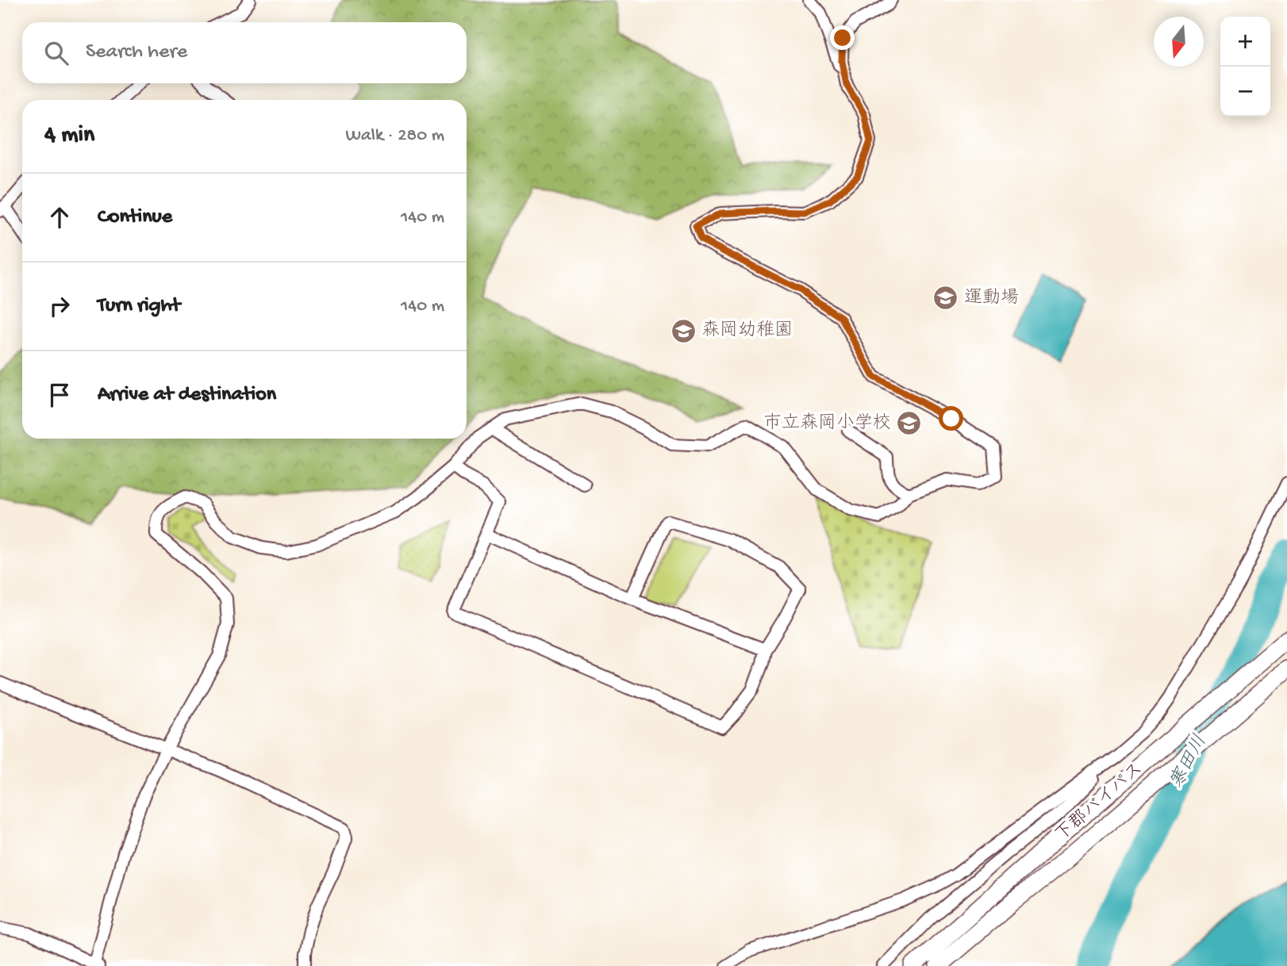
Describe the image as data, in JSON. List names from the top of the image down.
{
  "streets": {
    "street": ["下郡バイパス"]
  },
  "water": ["寒田川"],
  "places": {
    "school or university": ["運動場", "森岡幼稚園", "市立森岡小学校"]
  },
  "north": "bottom",
  "page": {
    "map_buttons": ["+", "−"],
    "search": "Search here",
    "heading": ["4 min", "Walk · 280 m"],
    "list": [
      ["Continue", "140 m"],
      ["Turn right", "140 m"],
      "Arrive at destination"
    ]
  }
}
